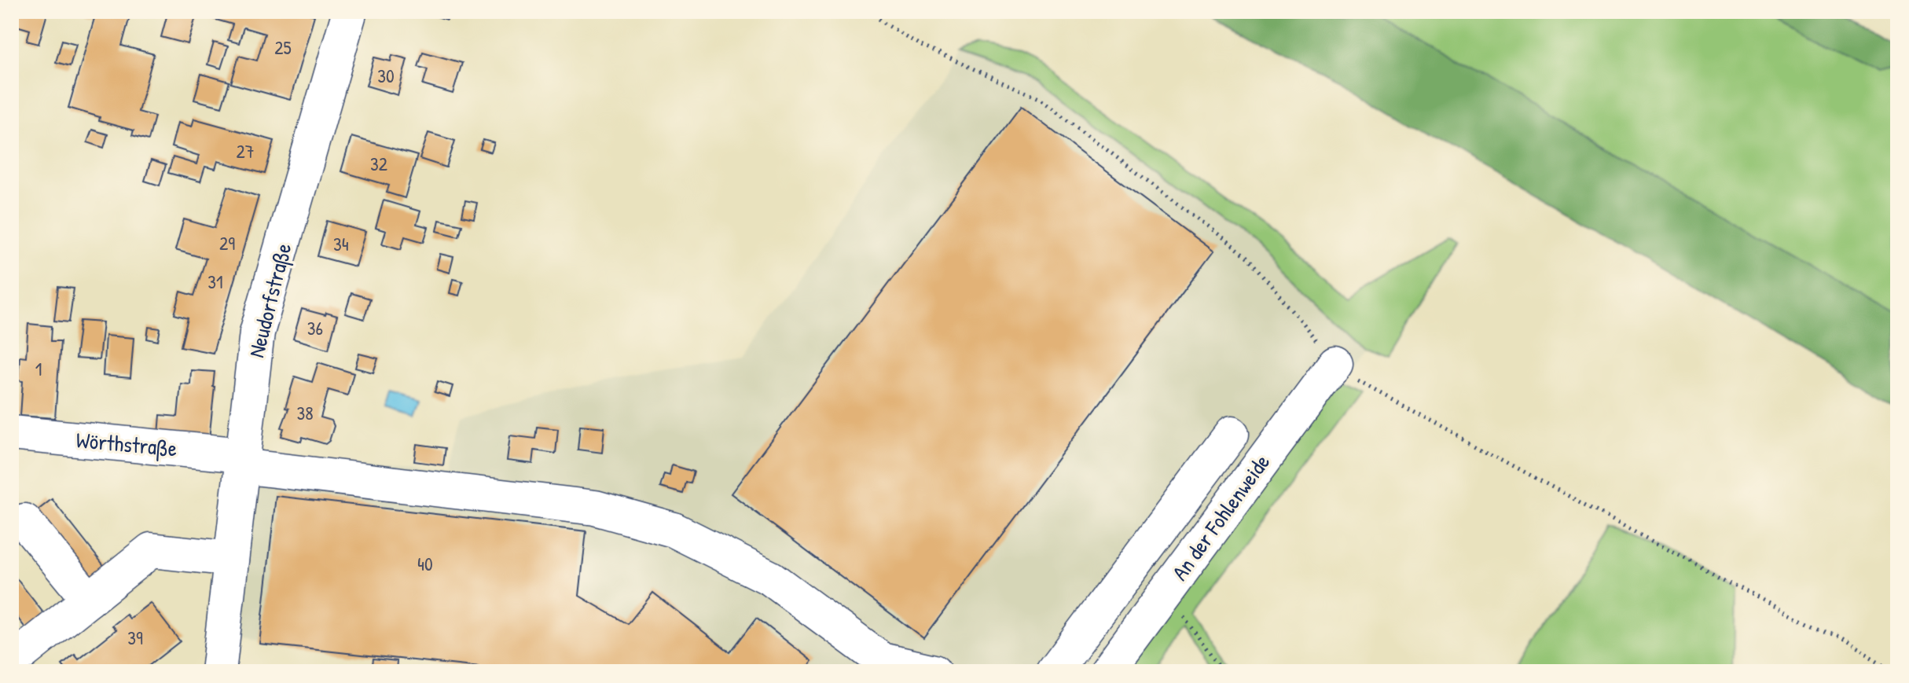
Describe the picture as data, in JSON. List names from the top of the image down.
{
  "streets": {
    "street": ["Neudorfstraße", "Wörthstraße", "An der Fohlenweide"]
  },
  "crossings": [
    ["Neudorfstraße", "Wörthstraße"]
  ],
  "house_numbers": [
    "25",
    "30",
    "27",
    "32",
    "29",
    "34",
    "31",
    "36",
    "1",
    "38",
    "40",
    "39"
  ]
}
